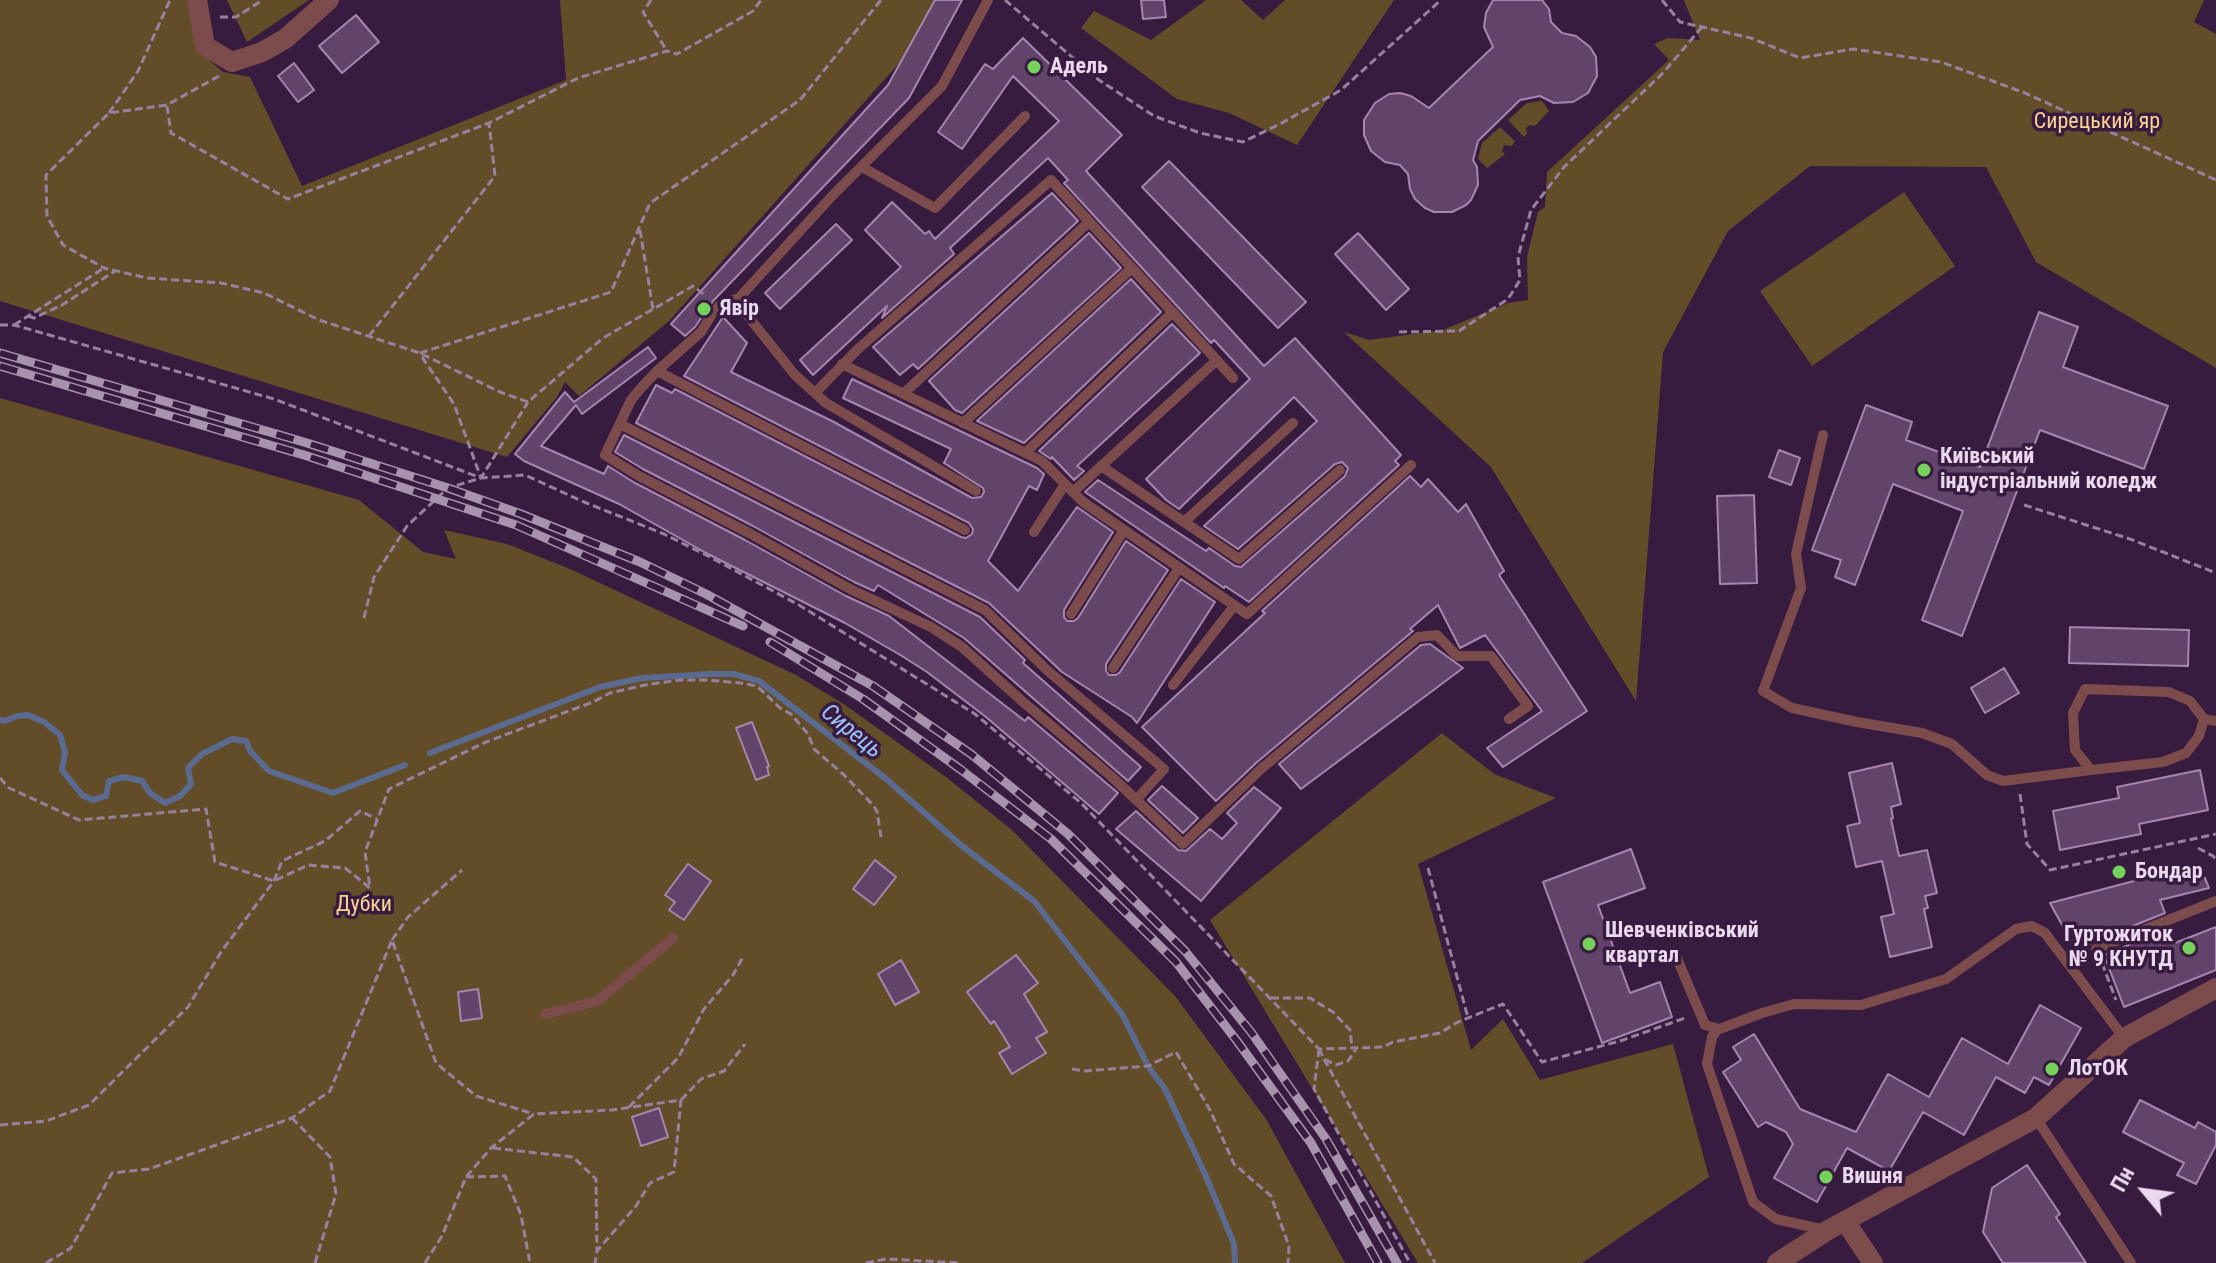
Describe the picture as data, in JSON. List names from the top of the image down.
{
  "water": ["Сирець"],
  "parks": ["Сирецький яр", "Дубки"],
  "places": [
    "Адель",
    "Явір",
    "Київський індустріальний коледж",
    "Бондар",
    "Шевченківський квартал",
    "Гуртожиток № 9 КНУТД",
    "ЛотОК",
    "Вишня"
  ],
  "north": "top left"
}
